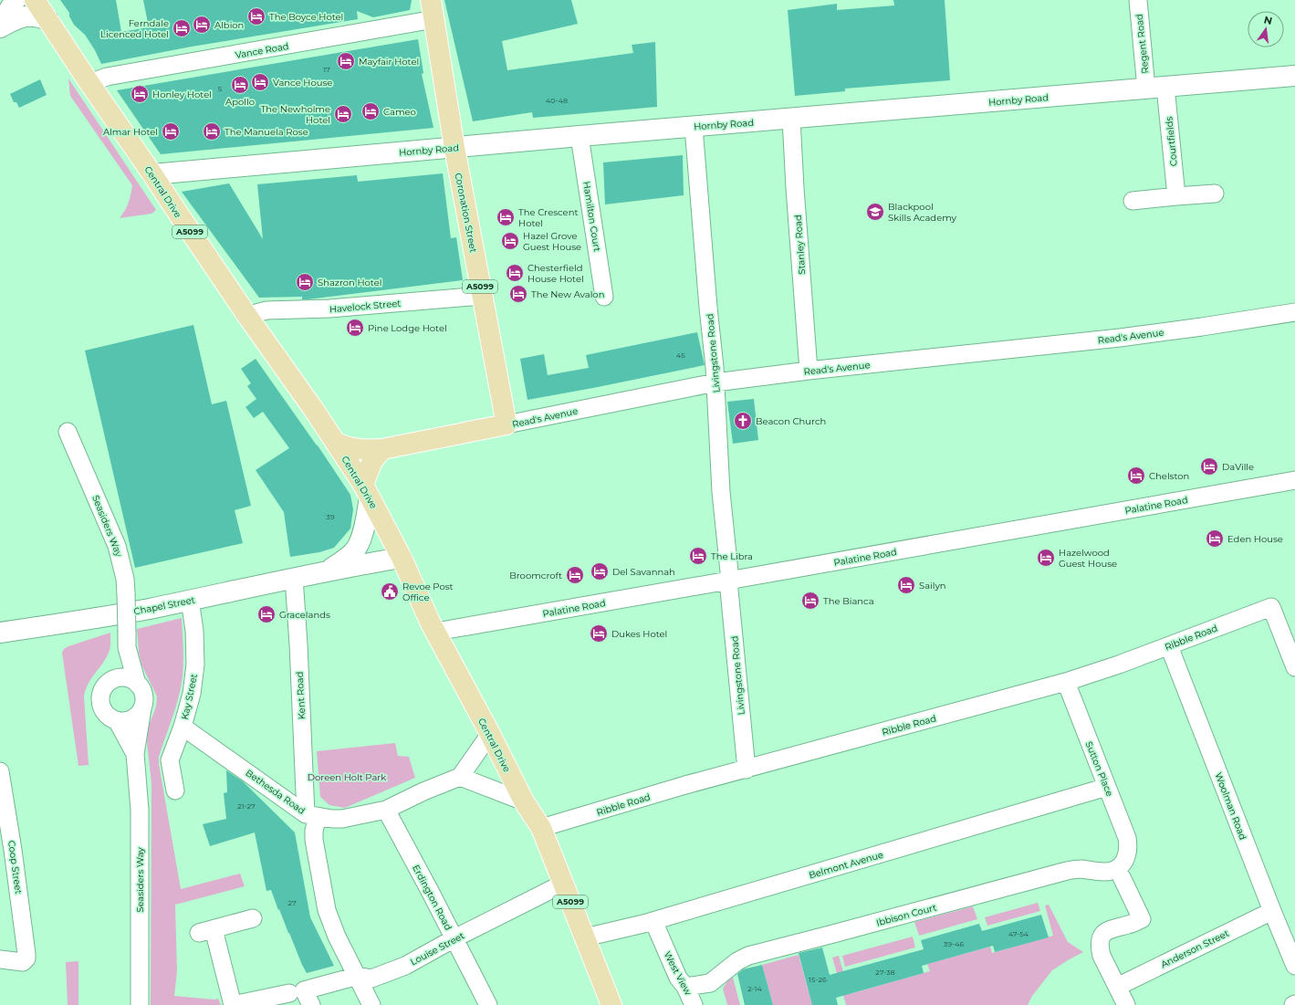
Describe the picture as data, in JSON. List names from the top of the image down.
{
  "streets": {
    "main road": [
      "Hornby Road",
      "Central Drive",
      "Coronation Street",
      "A5099",
      "Read's Avenue",
      "Chapel Street"
    ],
    "street": [
      "Regent Road",
      "Vance Road",
      "Courtfields",
      "Hamilton Court",
      "Stanley Road",
      "Havelock Street",
      "Livingstone Road",
      "Palatine Road",
      "Seasiders Way",
      "Ribble Road",
      "Kent Road",
      "Kay Street",
      "Sutton Place",
      "Bethesda Road",
      "Woolman Road",
      "Belmont Avenue",
      "Coop Street",
      "Erdington Road",
      "Ibbison Court",
      "Louise Street",
      "Anderson Street",
      "West View"
    ]
  },
  "crossings": [
    ["Regent Road", "Hornby Road"],
    ["Regent Road", "Courtfields"],
    ["Vance Road", "Central Drive"],
    ["Vance Road", "Coronation Street"],
    ["Hornby Road", "Courtfields"],
    ["Hornby Road", "Central Drive"],
    ["Hornby Road", "Coronation Street"],
    ["Hornby Road", "Hamilton Court"],
    ["Hornby Road", "Stanley Road"],
    ["Hornby Road", "Livingstone Road"],
    ["Central Drive", "Havelock Street"],
    ["Central Drive", "Read's Avenue"],
    ["Central Drive", "Palatine Road"],
    ["Central Drive", "Chapel Street"],
    ["Central Drive", "Ribble Road"],
    ["Central Drive", "Belmont Avenue"],
    ["Central Drive", "Louise Street"],
    ["Coronation Street", "Havelock Street"],
    ["Coronation Street", "Read's Avenue"],
    ["Stanley Road", "Read's Avenue"],
    ["Read's Avenue", "Livingstone Road"],
    ["Livingstone Road", "Palatine Road"],
    ["Livingstone Road", "Ribble Road"],
    ["Chapel Street", "Kent Road"],
    ["Chapel Street", "Kay Street"],
    ["Ribble Road", "Sutton Place"],
    ["Ribble Road", "Woolman Road"],
    ["Kent Road", "Bethesda Road"],
    ["Kent Road", "Louise Street"],
    ["Kay Street", "Bethesda Road"],
    ["Sutton Place", "Belmont Avenue"],
    ["Sutton Place", "Ibbison Court"],
    ["Bethesda Road", "Erdington Road"],
    ["Woolman Road", "Anderson Street"],
    ["Belmont Avenue", "West View"],
    ["Erdington Road", "Louise Street"],
    ["Ibbison Court", "West View"]
  ],
  "parks": ["Doreen Holt Park"],
  "places": {
    "hotel": [
      "The Boyce Hotel",
      "Albion",
      "Ferndale Licenced Hotel",
      "Mayfair Hotel",
      "Vance House",
      "Apollo",
      "Honley Hotel",
      "Cameo",
      "The Newholme Hotel",
      "Almar Hotel",
      "The Manuela Rose",
      "The Crescent Hotel",
      "Hazel Grove Guest House",
      "Chesterfield House Hotel",
      "Shazron Hotel",
      "The New Avalon",
      "Pine Lodge Hotel",
      "DaVille",
      "Chelston",
      "Eden House",
      "The Libra",
      "Hazelwood Guest House",
      "Del Savannah",
      "Broomcroft",
      "Sailyn",
      "The Bianca",
      "Gracelands",
      "Dukes Hotel"
    ],
    "school or university": ["Blackpool Skills Academy"],
    "church": ["Beacon Church"],
    "public building": ["Revoe Post Office"]
  },
  "house_numbers": [
    "17",
    "5",
    "40-48",
    "45",
    "39",
    "21-27",
    "27",
    "47-54",
    "39-46",
    "27-38",
    "15-26",
    "2-14"
  ],
  "north": "top"
}
